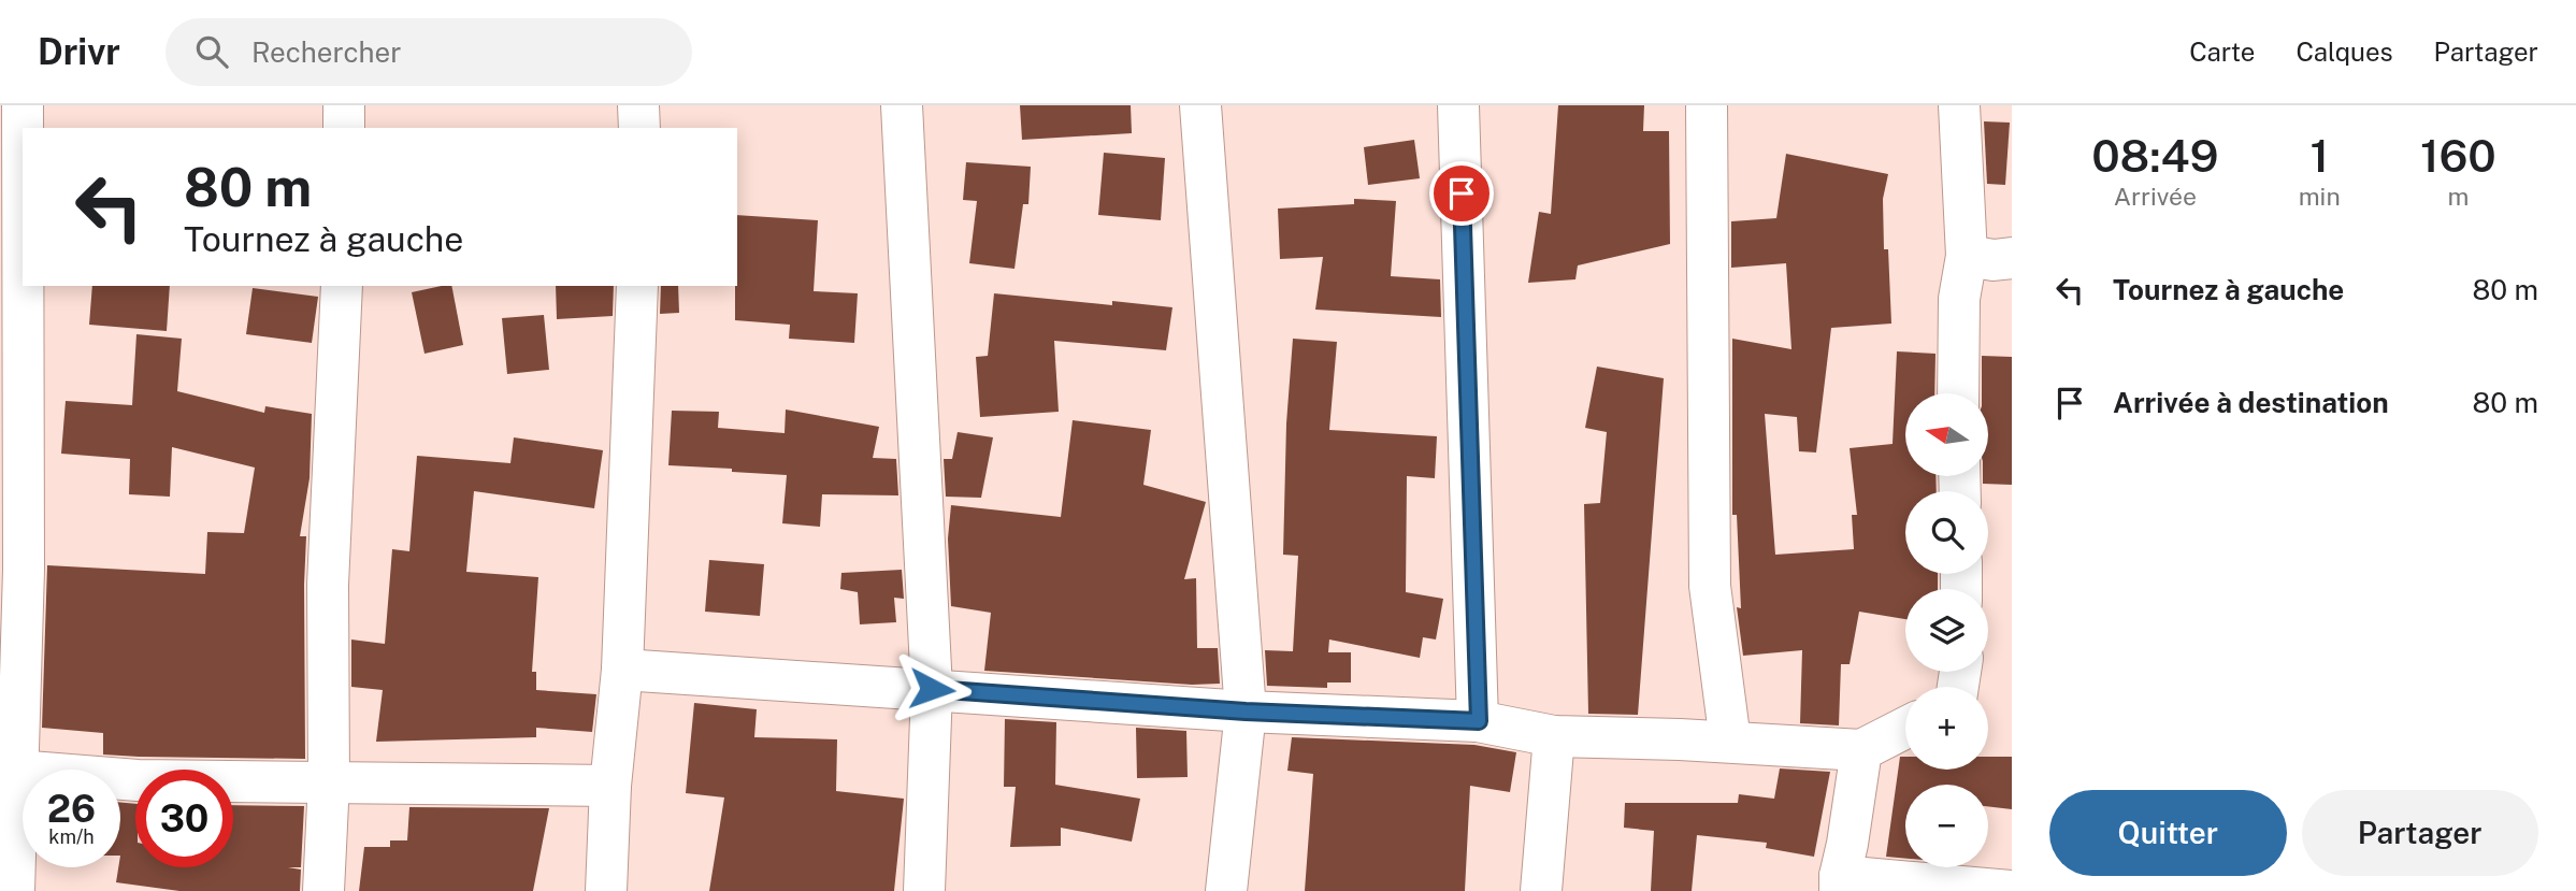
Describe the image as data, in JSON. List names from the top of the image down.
{
  "north": "left",
  "page": {
    "header": "Drivr",
    "search": "Rechercher",
    "nav": ["Carte", "Calques", "Partager"],
    "eta": [
      "08:49",
      "Arrivée",
      "1",
      "min",
      "160",
      "m"
    ],
    "turn": ["80 m", "Tournez à gauche"],
    "list": [
      {
        "name": "Tournez à gauche",
        "value": "80 m"
      },
      {
        "name": "Arrivée à destination",
        "value": "80 m"
      }
    ],
    "map_buttons": ["+", "−"],
    "speed": "26 km/h",
    "limit": "30",
    "buttons": ["Quitter", "Partager"]
  }
}
